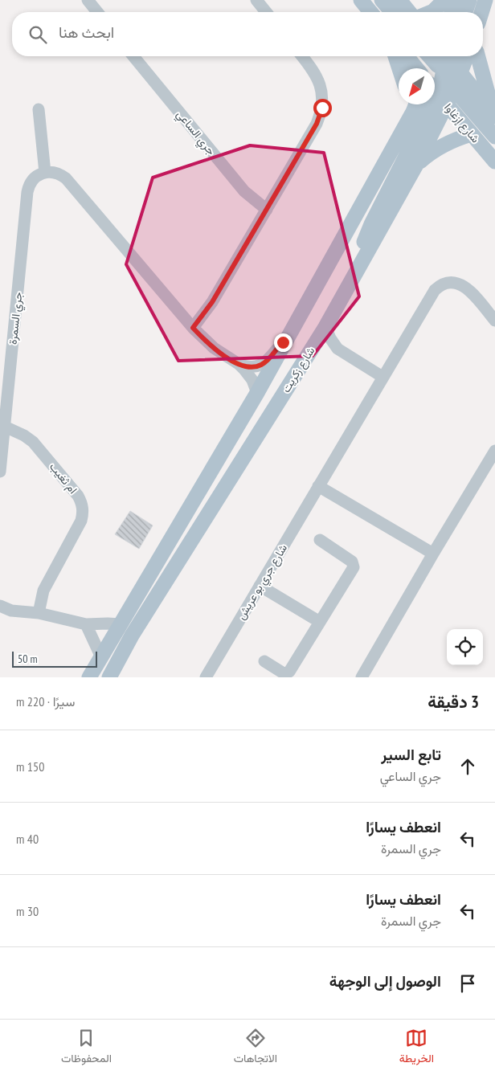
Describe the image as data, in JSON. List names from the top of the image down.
{
  "streets": {
    "main road": ["شارع إزغاوا", "شارع زكريت"],
    "street": [
      "جري الساعي",
      "جري السمرة",
      "ام ثغيب",
      "شارع جري بو عريش"
    ]
  },
  "crossings": [
    ["شارع إزغاوا", "شارع زكريت"],
    ["جري السمرة", "ام ثغيب"]
  ],
  "scale_bar": "50 m",
  "north": "bottom left",
  "page": {
    "search": "ابحث هنا",
    "scale": "50 m",
    "heading": ["3 دقيقة", "سيرًا · 220 m"],
    "list": [
      ["تابع السير", "جري الساعي", "150 m"],
      ["انعطف يسارًا", "جري السمرة", "40 m"],
      ["انعطف يسارًا", "جري السمرة", "30 m"],
      "الوصول إلى الوجهة"
    ],
    "nav": ["الخريطة", "الاتجاهات", "المحفوظات"]
  }
}
